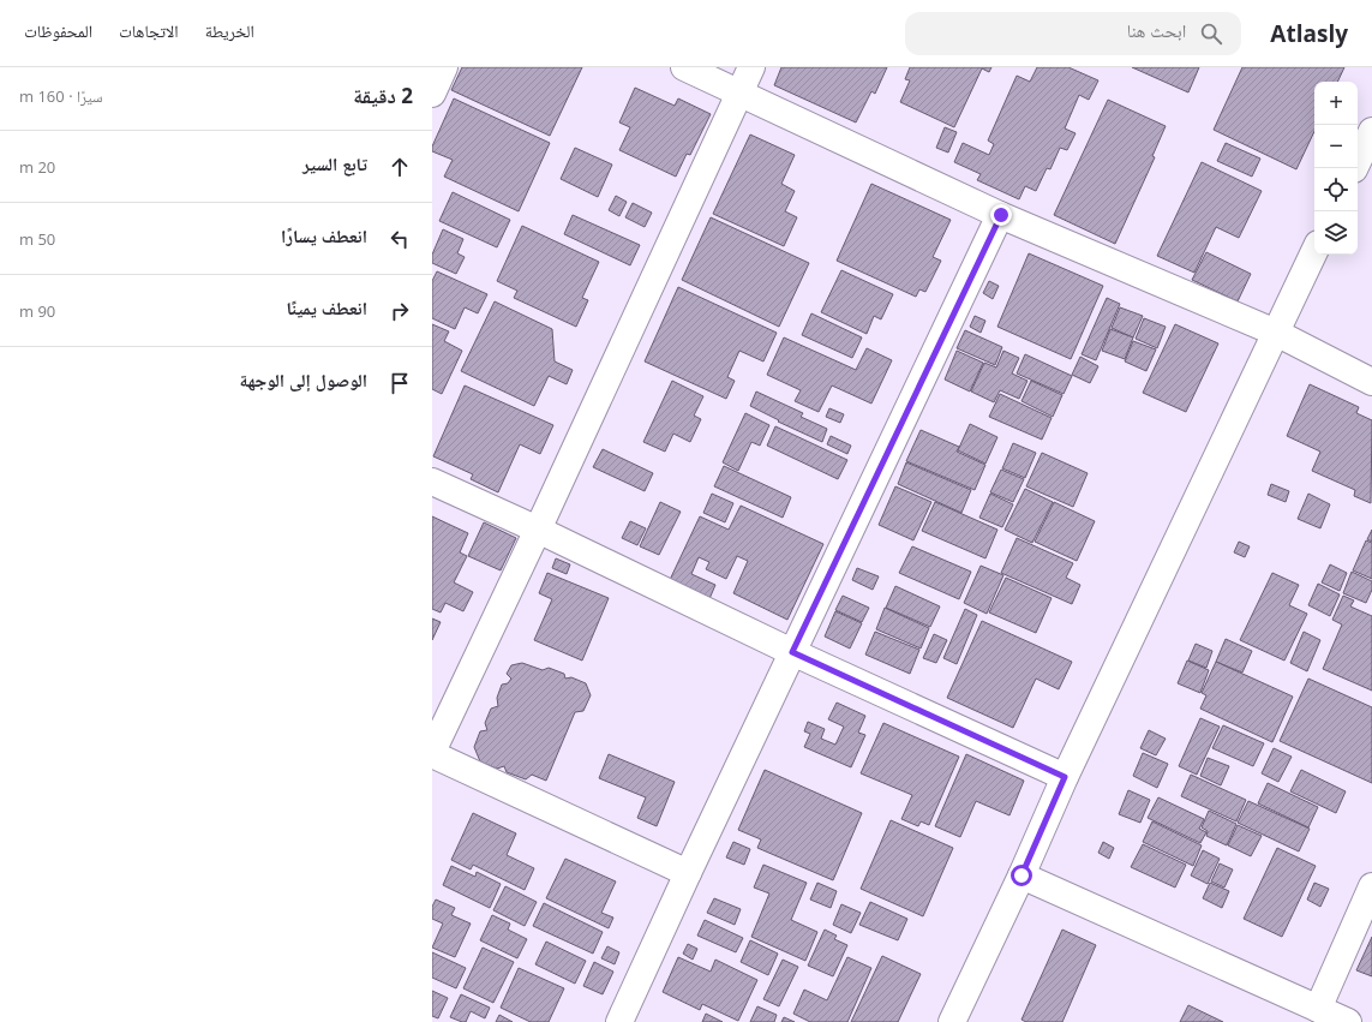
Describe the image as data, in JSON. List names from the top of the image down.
{
  "page": {
    "header": "Atlasly",
    "search": "ابحث هنا",
    "nav": ["الخريطة", "الاتجاهات", "المحفوظات"],
    "heading": ["2 دقيقة", "سيرًا · 160 m"],
    "map_buttons": ["+", "−"],
    "list": [
      ["تابع السير", "20 m"],
      ["انعطف يسارًا", "50 m"],
      ["انعطف يمينًا", "90 m"],
      "الوصول إلى الوجهة"
    ]
  }
}
